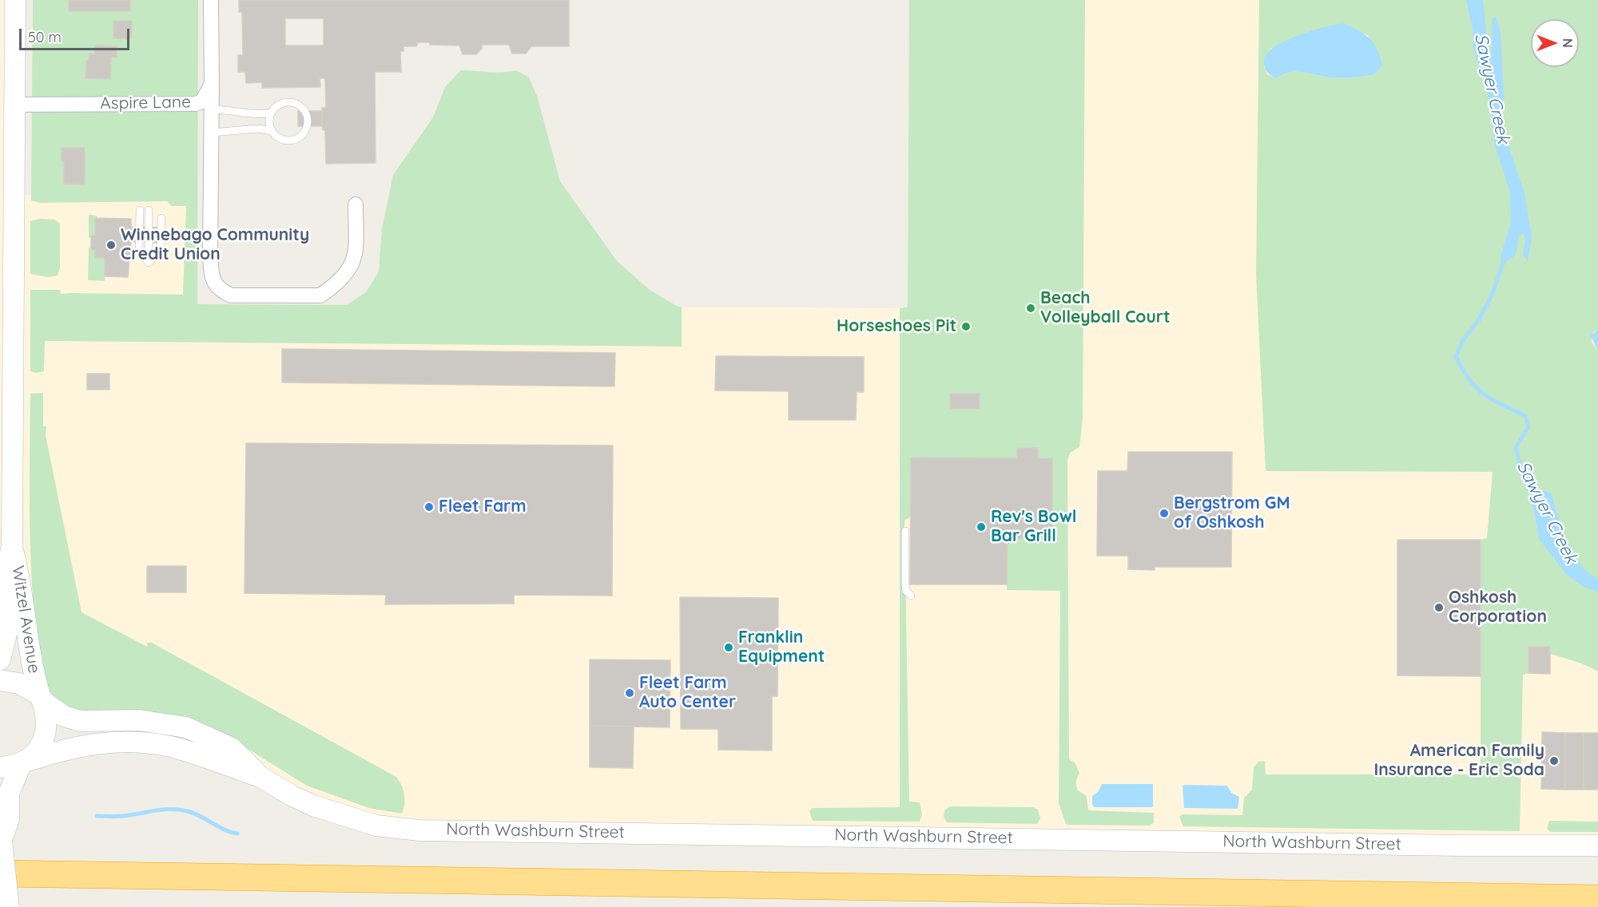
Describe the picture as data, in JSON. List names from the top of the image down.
{
  "streets": {
    "street": ["Aspire Lane", "Witzel Avenue", "North Washburn Street"]
  },
  "crossings": [
    ["Aspire Lane", "Witzel Avenue"],
    ["Witzel Avenue", "North Washburn Street"]
  ],
  "water": ["Sawyer Creek"],
  "places": [
    "Winnebago Community Credit Union",
    "Beach Volleyball Court",
    "Horseshoes Pit",
    "Fleet Farm",
    "Bergstrom GM of Oshkosh",
    "Rev's Bowl Bar Grill",
    "Oshkosh Corporation",
    "Franklin Equipment",
    "Fleet Farm Auto Center",
    "American Family Insurance - Eric Soda"
  ],
  "scale_bar": "50 m",
  "north": "right"
}
